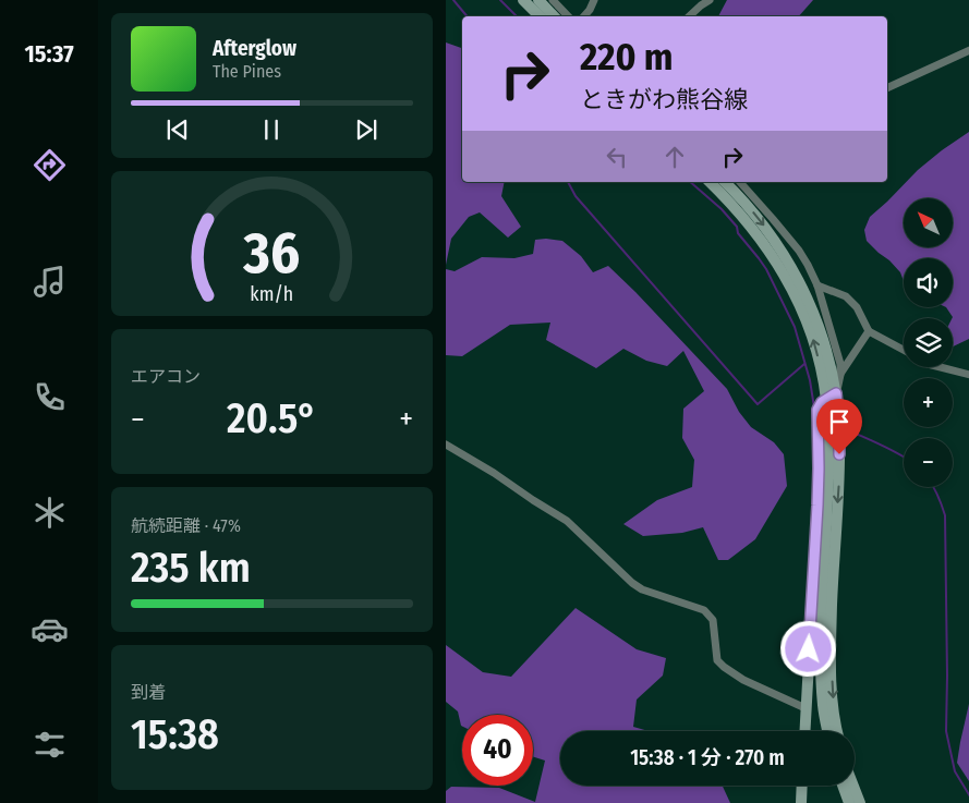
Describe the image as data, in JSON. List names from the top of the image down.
{
  "north": "top left",
  "page": {
    "tabs": "15:37",
    "turn": ["220 m", "ときがわ熊谷線"],
    "song": ["Afterglow", "The Pines"],
    "map_buttons": ["+", "−"],
    "tile": [
      "エアコン",
      ["航続距離 · 47%", "235 km"],
      ["到着", "15:38"]
    ],
    "heat": ["−", "20.5°", "+"],
    "limit": "40",
    "trip": "15:38 · 1 分 · 270 m",
    "gauge": ["36", "km/h"]
  }
}
